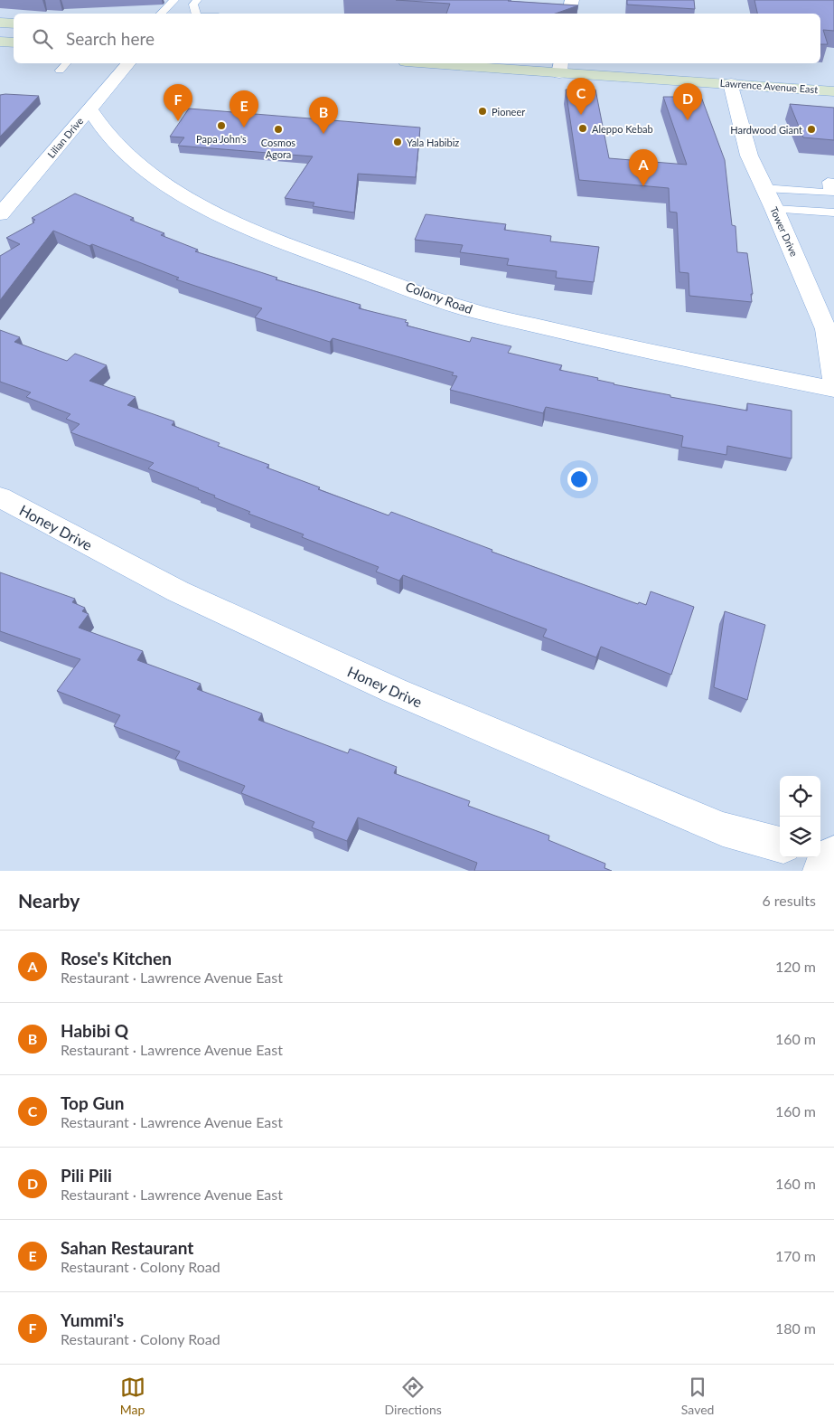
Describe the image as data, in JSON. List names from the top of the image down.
{
  "streets": {
    "main road": ["Lawrence Avenue East"],
    "street": [
      "Lilian Drive",
      "Tower Drive",
      "Colony Road",
      "Honey Drive"
    ]
  },
  "crossings": [
    ["Lawrence Avenue East", "Tower Drive"],
    ["Lilian Drive", "Colony Road"]
  ],
  "places": [
    "Pioneer",
    "Papa John's",
    "Aleppo Kebab",
    "Cosmos Agora",
    "Hardwood Giant",
    "Yala Habibiz"
  ],
  "page": {
    "search": "Search here",
    "pins": [
      "C",
      "D",
      "F",
      "E",
      "B",
      "A"
    ],
    "heading": ["Nearby", "6 results"],
    "list": [
      {
        "mark": "A",
        "name": "Rose's Kitchen",
        "note": "Restaurant · Lawrence Avenue East",
        "value": "120 m"
      },
      {
        "mark": "B",
        "name": "Habibi Q",
        "note": "Restaurant · Lawrence Avenue East",
        "value": "160 m"
      },
      {
        "mark": "C",
        "name": "Top Gun",
        "note": "Restaurant · Lawrence Avenue East",
        "value": "160 m"
      },
      {
        "mark": "D",
        "name": "Pili Pili",
        "note": "Restaurant · Lawrence Avenue East",
        "value": "160 m"
      },
      {
        "mark": "E",
        "name": "Sahan Restaurant",
        "note": "Restaurant · Colony Road",
        "value": "170 m"
      },
      {
        "mark": "F",
        "name": "Yummi's",
        "note": "Restaurant · Colony Road",
        "value": "180 m"
      }
    ],
    "nav": ["Map", "Directions", "Saved"]
  }
}
